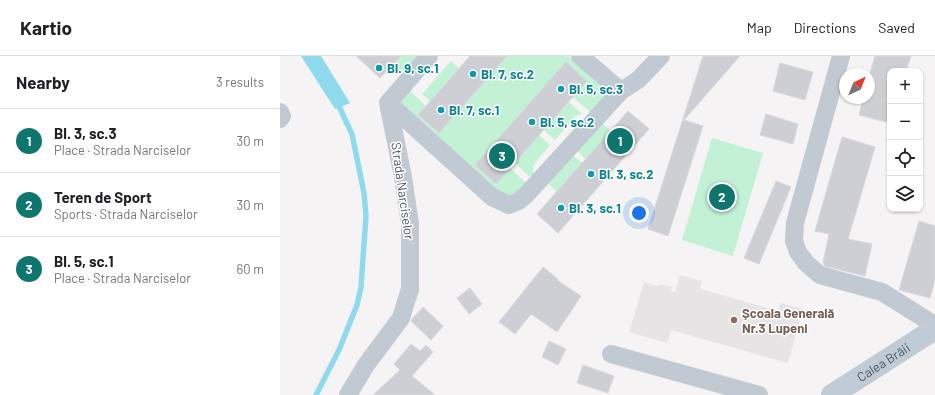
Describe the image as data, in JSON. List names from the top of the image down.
{
  "streets": {
    "main road": ["Calea Brăii"],
    "street": ["Strada Narciselor"]
  },
  "places": [
    "Bl. 9, sc.1",
    "Bl. 7, sc.2",
    "Bl. 5, sc.3",
    "Bl. 7, sc.1",
    "Bl. 5, sc.2",
    "Bl. 3, sc.2",
    "Bl. 3, sc.1",
    "Școala Generală Nr.3 Lupeni"
  ],
  "north": "top right",
  "page": {
    "header": "Kartio",
    "nav": ["Map", "Directions", "Saved"],
    "heading": ["Nearby", "3 results"],
    "map_buttons": ["+", "−"],
    "list": [
      {
        "mark": "1",
        "name": "Bl. 3, sc.3",
        "note": "Place · Strada Narciselor",
        "value": "30 m"
      },
      {
        "mark": "2",
        "name": "Teren de Sport",
        "note": "Sports · Strada Narciselor",
        "value": "30 m"
      },
      {
        "mark": "3",
        "name": "Bl. 5, sc.1",
        "note": "Place · Strada Narciselor",
        "value": "60 m"
      }
    ],
    "pins": ["1", "3", "2"]
  }
}
